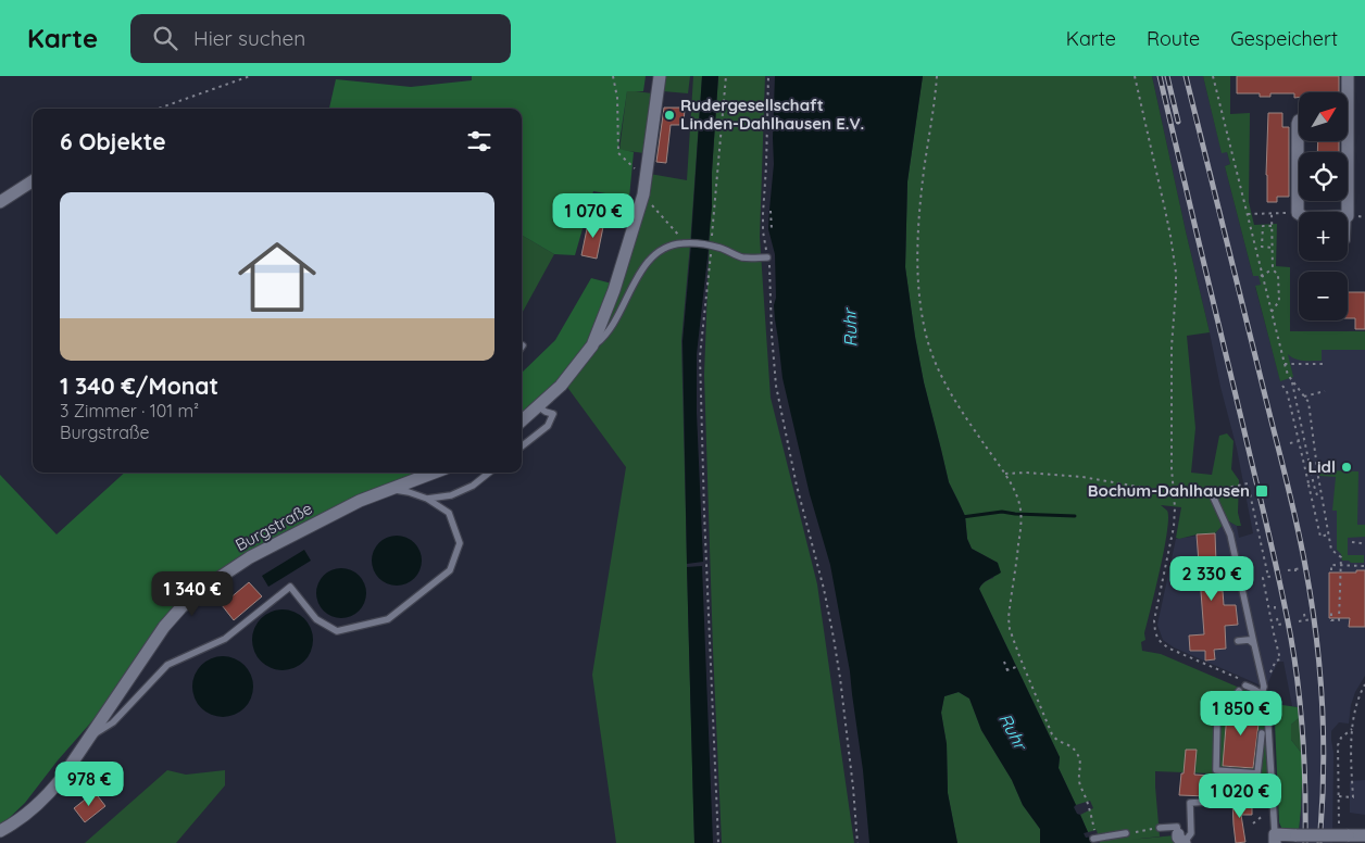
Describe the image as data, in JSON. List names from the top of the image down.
{
  "streets": {
    "street": ["Burgstraße"]
  },
  "water": ["Ruhr"],
  "places": {
    "other": ["Rudergesellschaft Linden-Dahlhausen E.V.", "Lidl"],
    "transit": ["Bochum-Dahlhausen"]
  },
  "north": "top right",
  "page": {
    "header": "Karte",
    "search": "Hier suchen",
    "nav": ["Karte", "Route", "Gespeichert"],
    "map_buttons": ["+", "−"],
    "heading": "6 Objekte",
    "list": [
      {
        "name": "1 340 €/Monat",
        "note": "3 Zimmer · 101 m² · Burgstraße"
      }
    ],
    "price": [
      "1 070 €",
      "2 330 €",
      "1 340 €",
      "1 850 €",
      "978 €",
      "1 020 €"
    ]
  }
}
